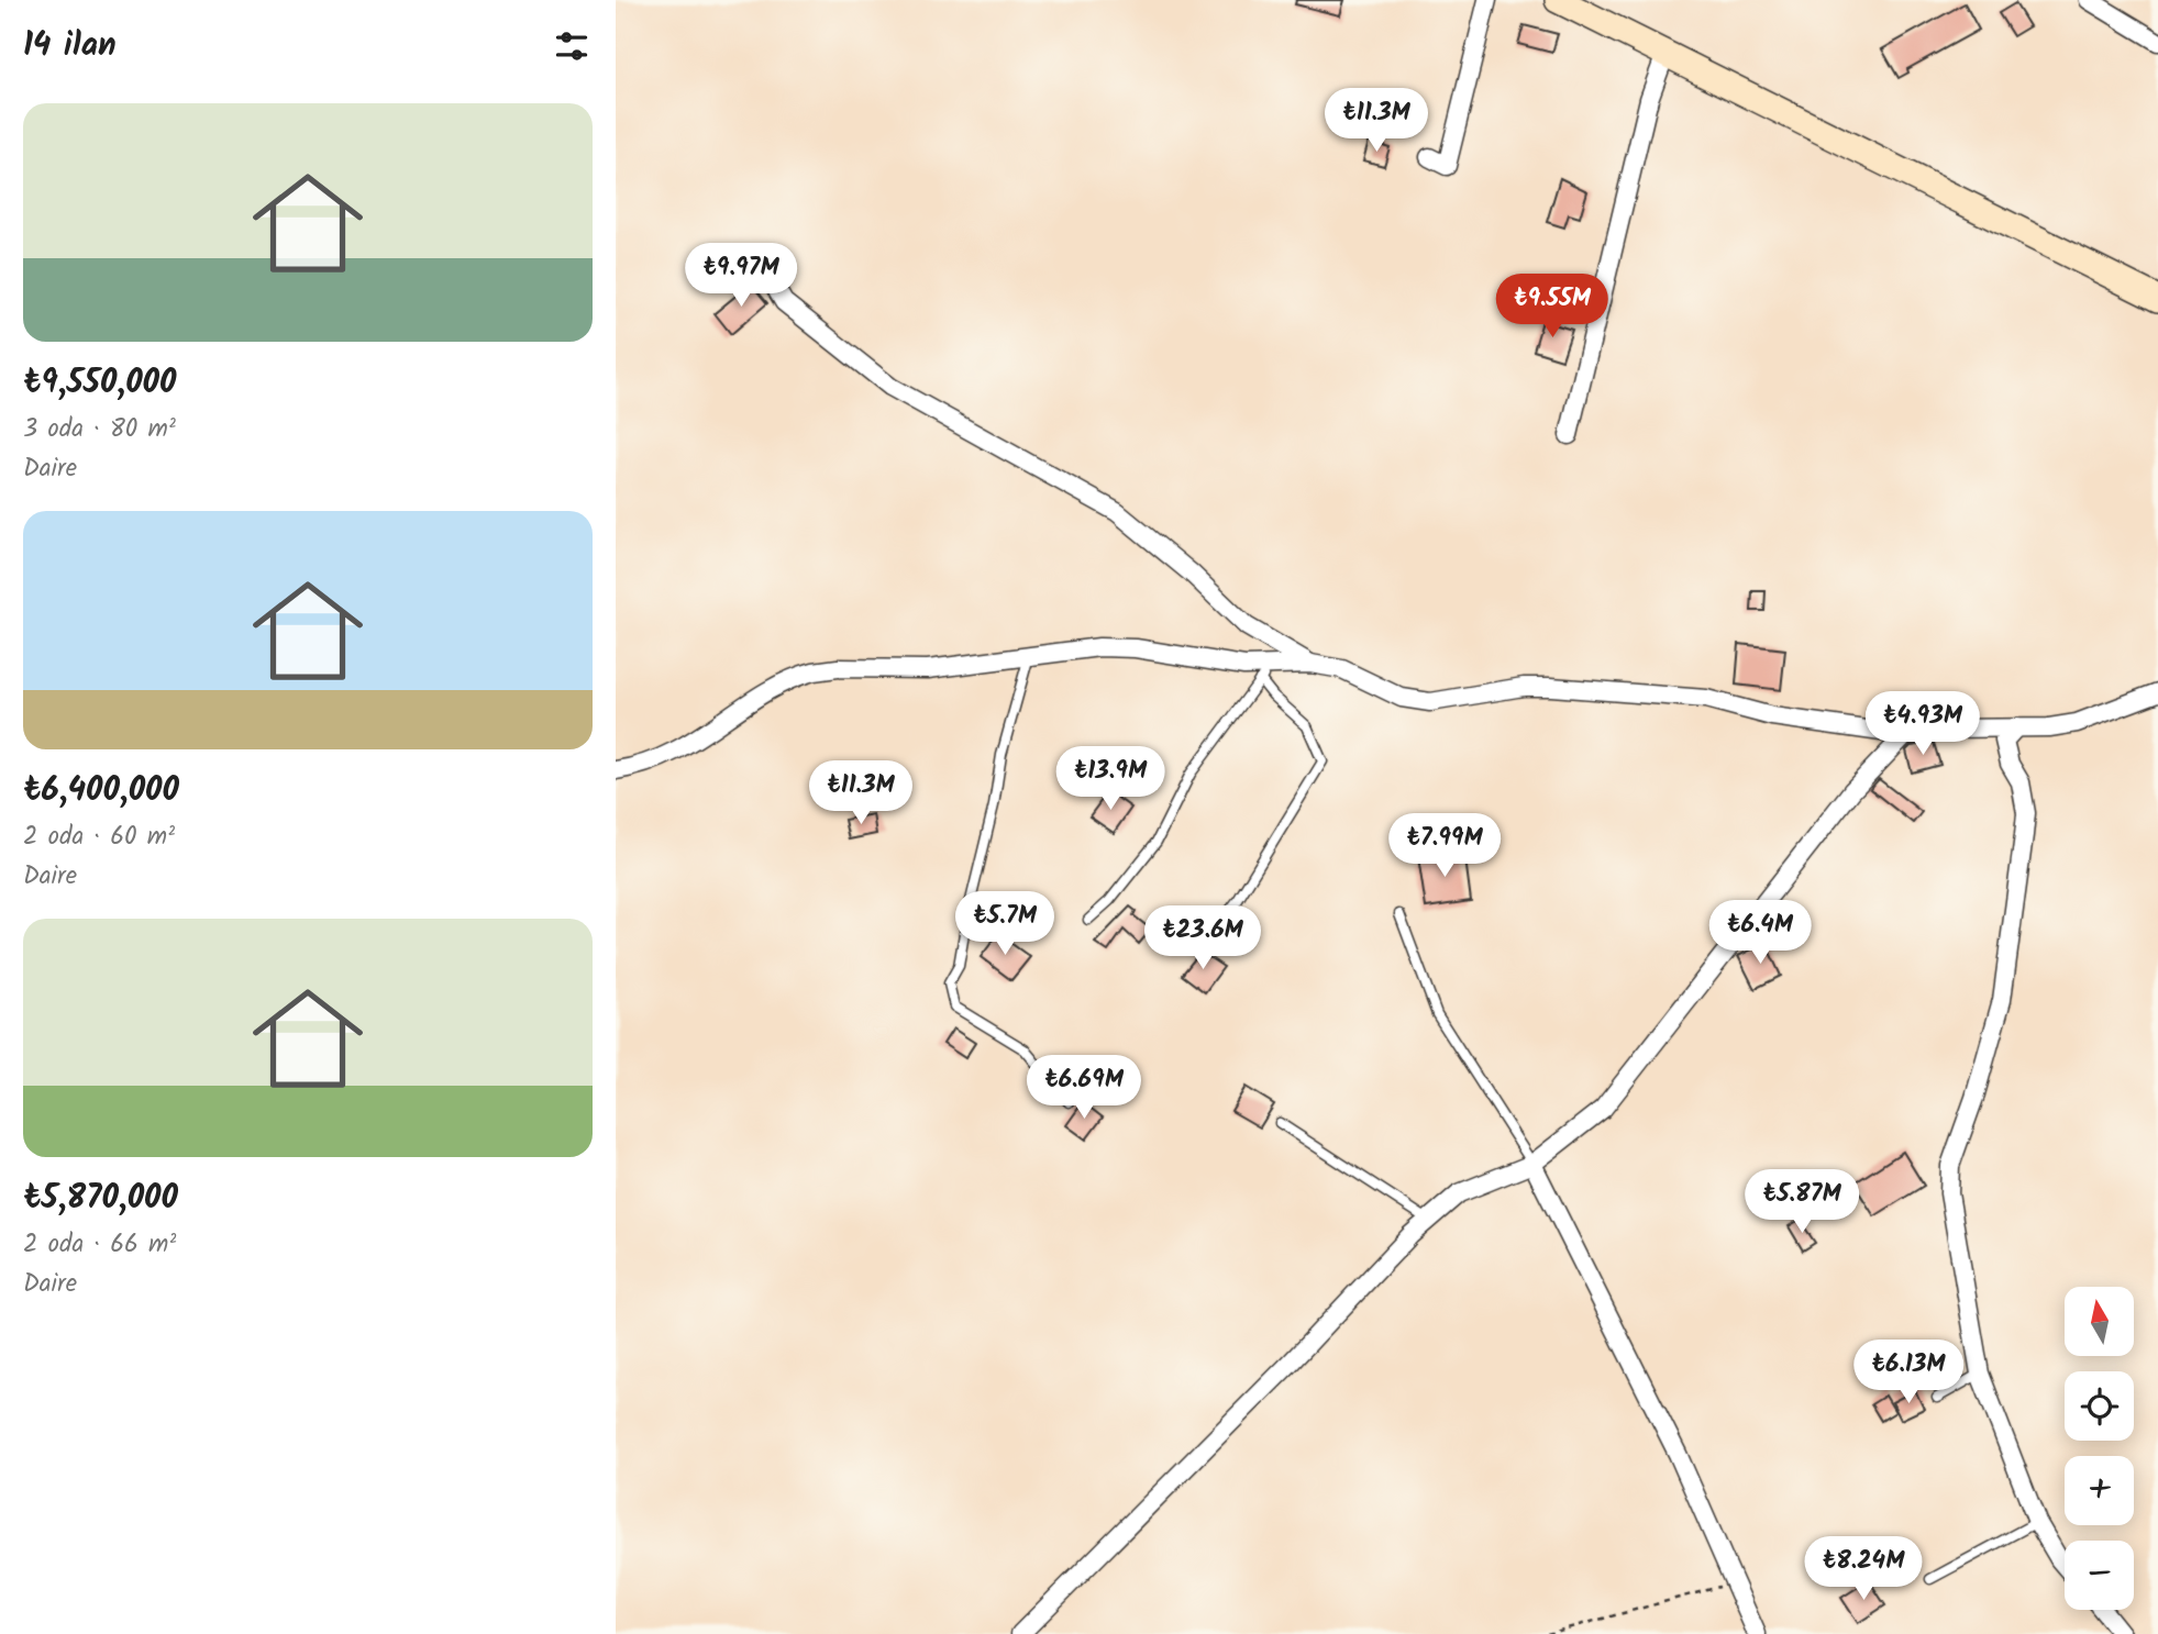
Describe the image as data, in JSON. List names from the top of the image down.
{
  "north": "top",
  "page": {
    "heading": "14 ilan",
    "price": [
      "₺11.3M",
      "₺9.97M",
      "₺9.55M",
      "₺4.93M",
      "₺13.9M",
      "₺11.3M",
      "₺7.99M",
      "₺5.7M",
      "₺6.4M",
      "₺23.6M",
      "₺6.69M",
      "₺5.87M",
      "₺6.13M",
      "₺8.24M"
    ],
    "list": [
      {
        "name": "₺9,550,000",
        "note": "3 oda · 80 m² · Daire"
      },
      {
        "name": "₺6,400,000",
        "note": "2 oda · 60 m² · Daire"
      },
      {
        "name": "₺5,870,000",
        "note": "2 oda · 66 m² · Daire"
      }
    ],
    "map_buttons": ["+", "−"]
  }
}
